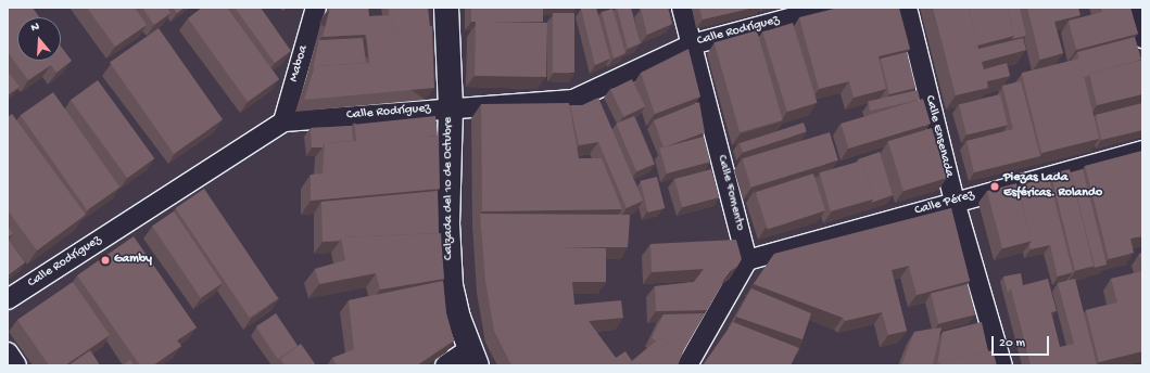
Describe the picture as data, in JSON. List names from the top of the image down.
{
  "streets": {
    "main road": ["Calzada del 10 de Octubre"],
    "street": [
      "Calle Rodríguez",
      "Maboa",
      "Calle Ensenada",
      "Calle Fomento",
      "Calle Pérez"
    ]
  },
  "crossings": [
    ["Calle Rodríguez", "Maboa"],
    ["Calle Rodríguez", "Calzada del 10 de Octubre"],
    ["Calle Rodríguez", "Calle Fomento"],
    ["Calle Ensenada", "Calle Pérez"],
    ["Calle Fomento", "Calle Pérez"]
  ],
  "places": ["Piezas Lada Esféricas. Rolando", "Gamby"],
  "scale_bar": "20 m",
  "north": "top"
}
